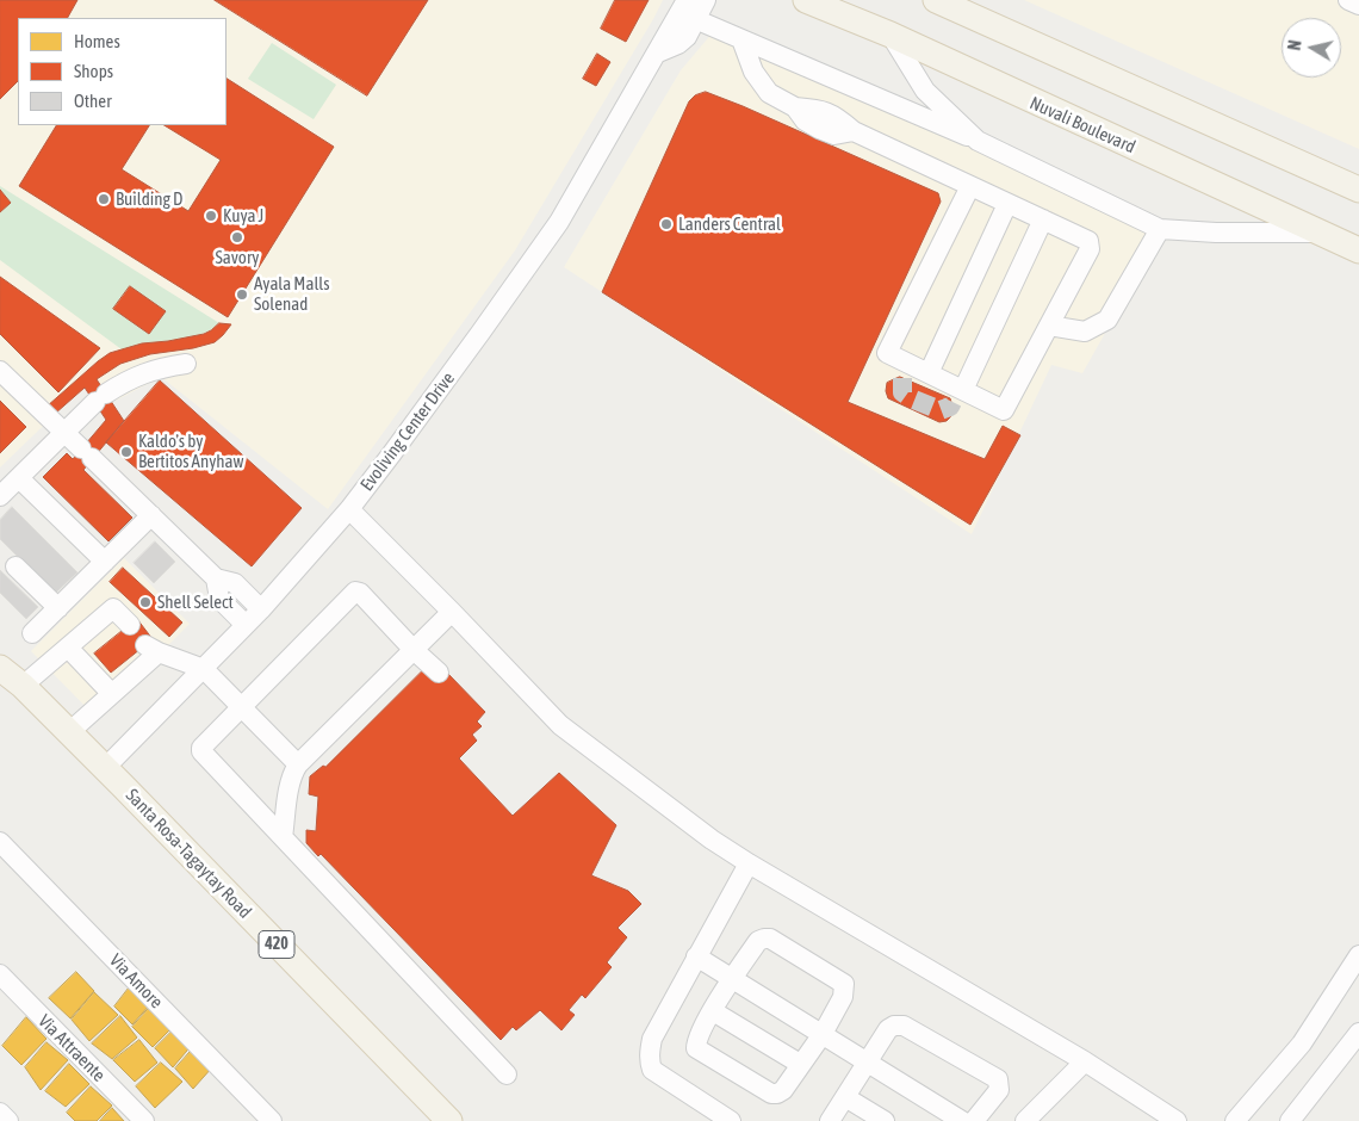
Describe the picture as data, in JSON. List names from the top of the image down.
{
  "streets": {
    "main road": ["Nuvali Boulevard", "Santa Rosa-Tagaytay Road", "420"],
    "street": ["Evoliving Center Drive", "Via Amore", "Via Attraente"]
  },
  "crossings": [
    ["Evoliving Center Drive", "Santa Rosa-Tagaytay Road"]
  ],
  "places": [
    "Building D",
    "Kuya J",
    "Landers Central",
    "Savory",
    "Ayala Malls Solenad",
    "Kaldo's by Bertitos Anyhaw",
    "Shell Select"
  ],
  "legend": ["Homes", "Shops", "Other"],
  "north": "left"
}
